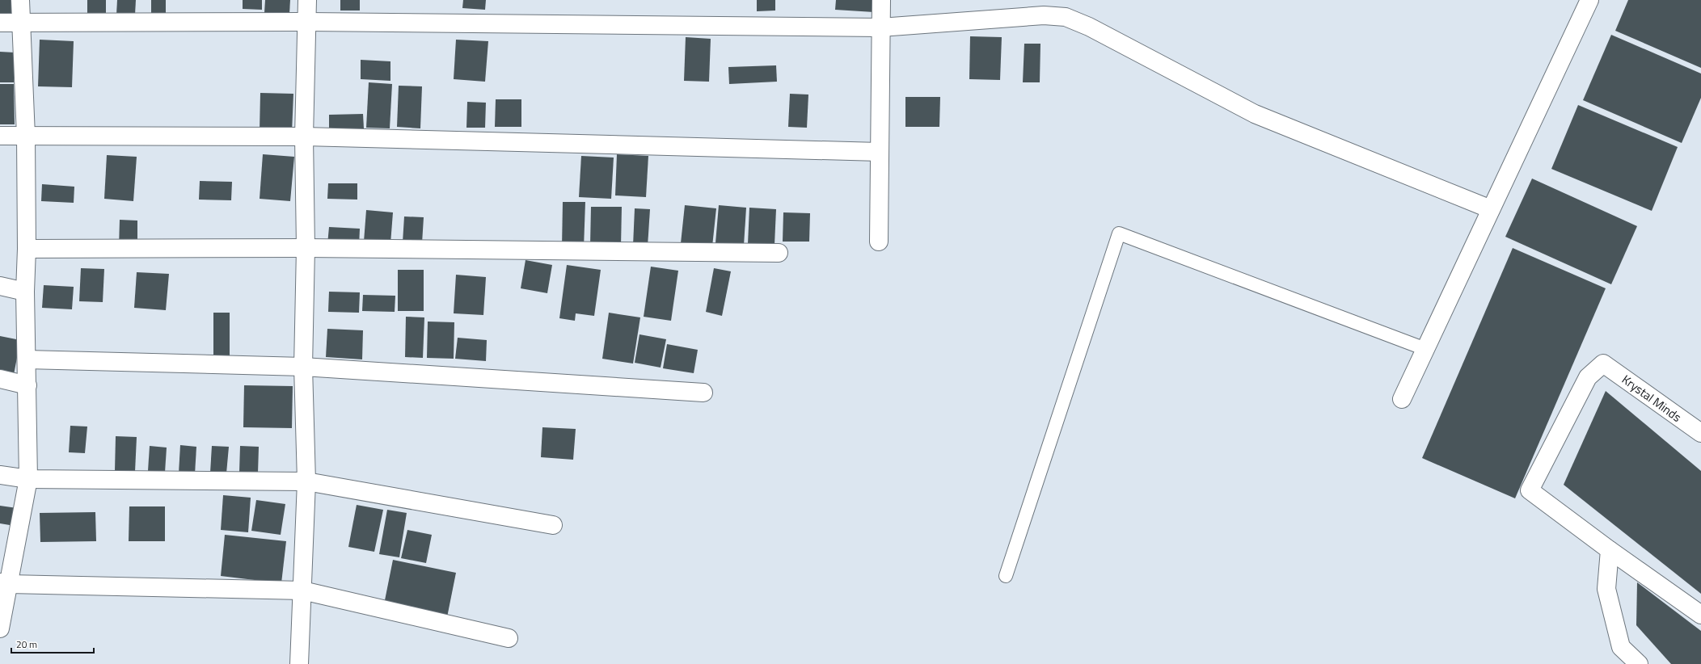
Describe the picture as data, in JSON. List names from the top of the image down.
{
  "streets": {
    "street": ["Krystal Minds"]
  },
  "scale_bar": "20 m"
}
